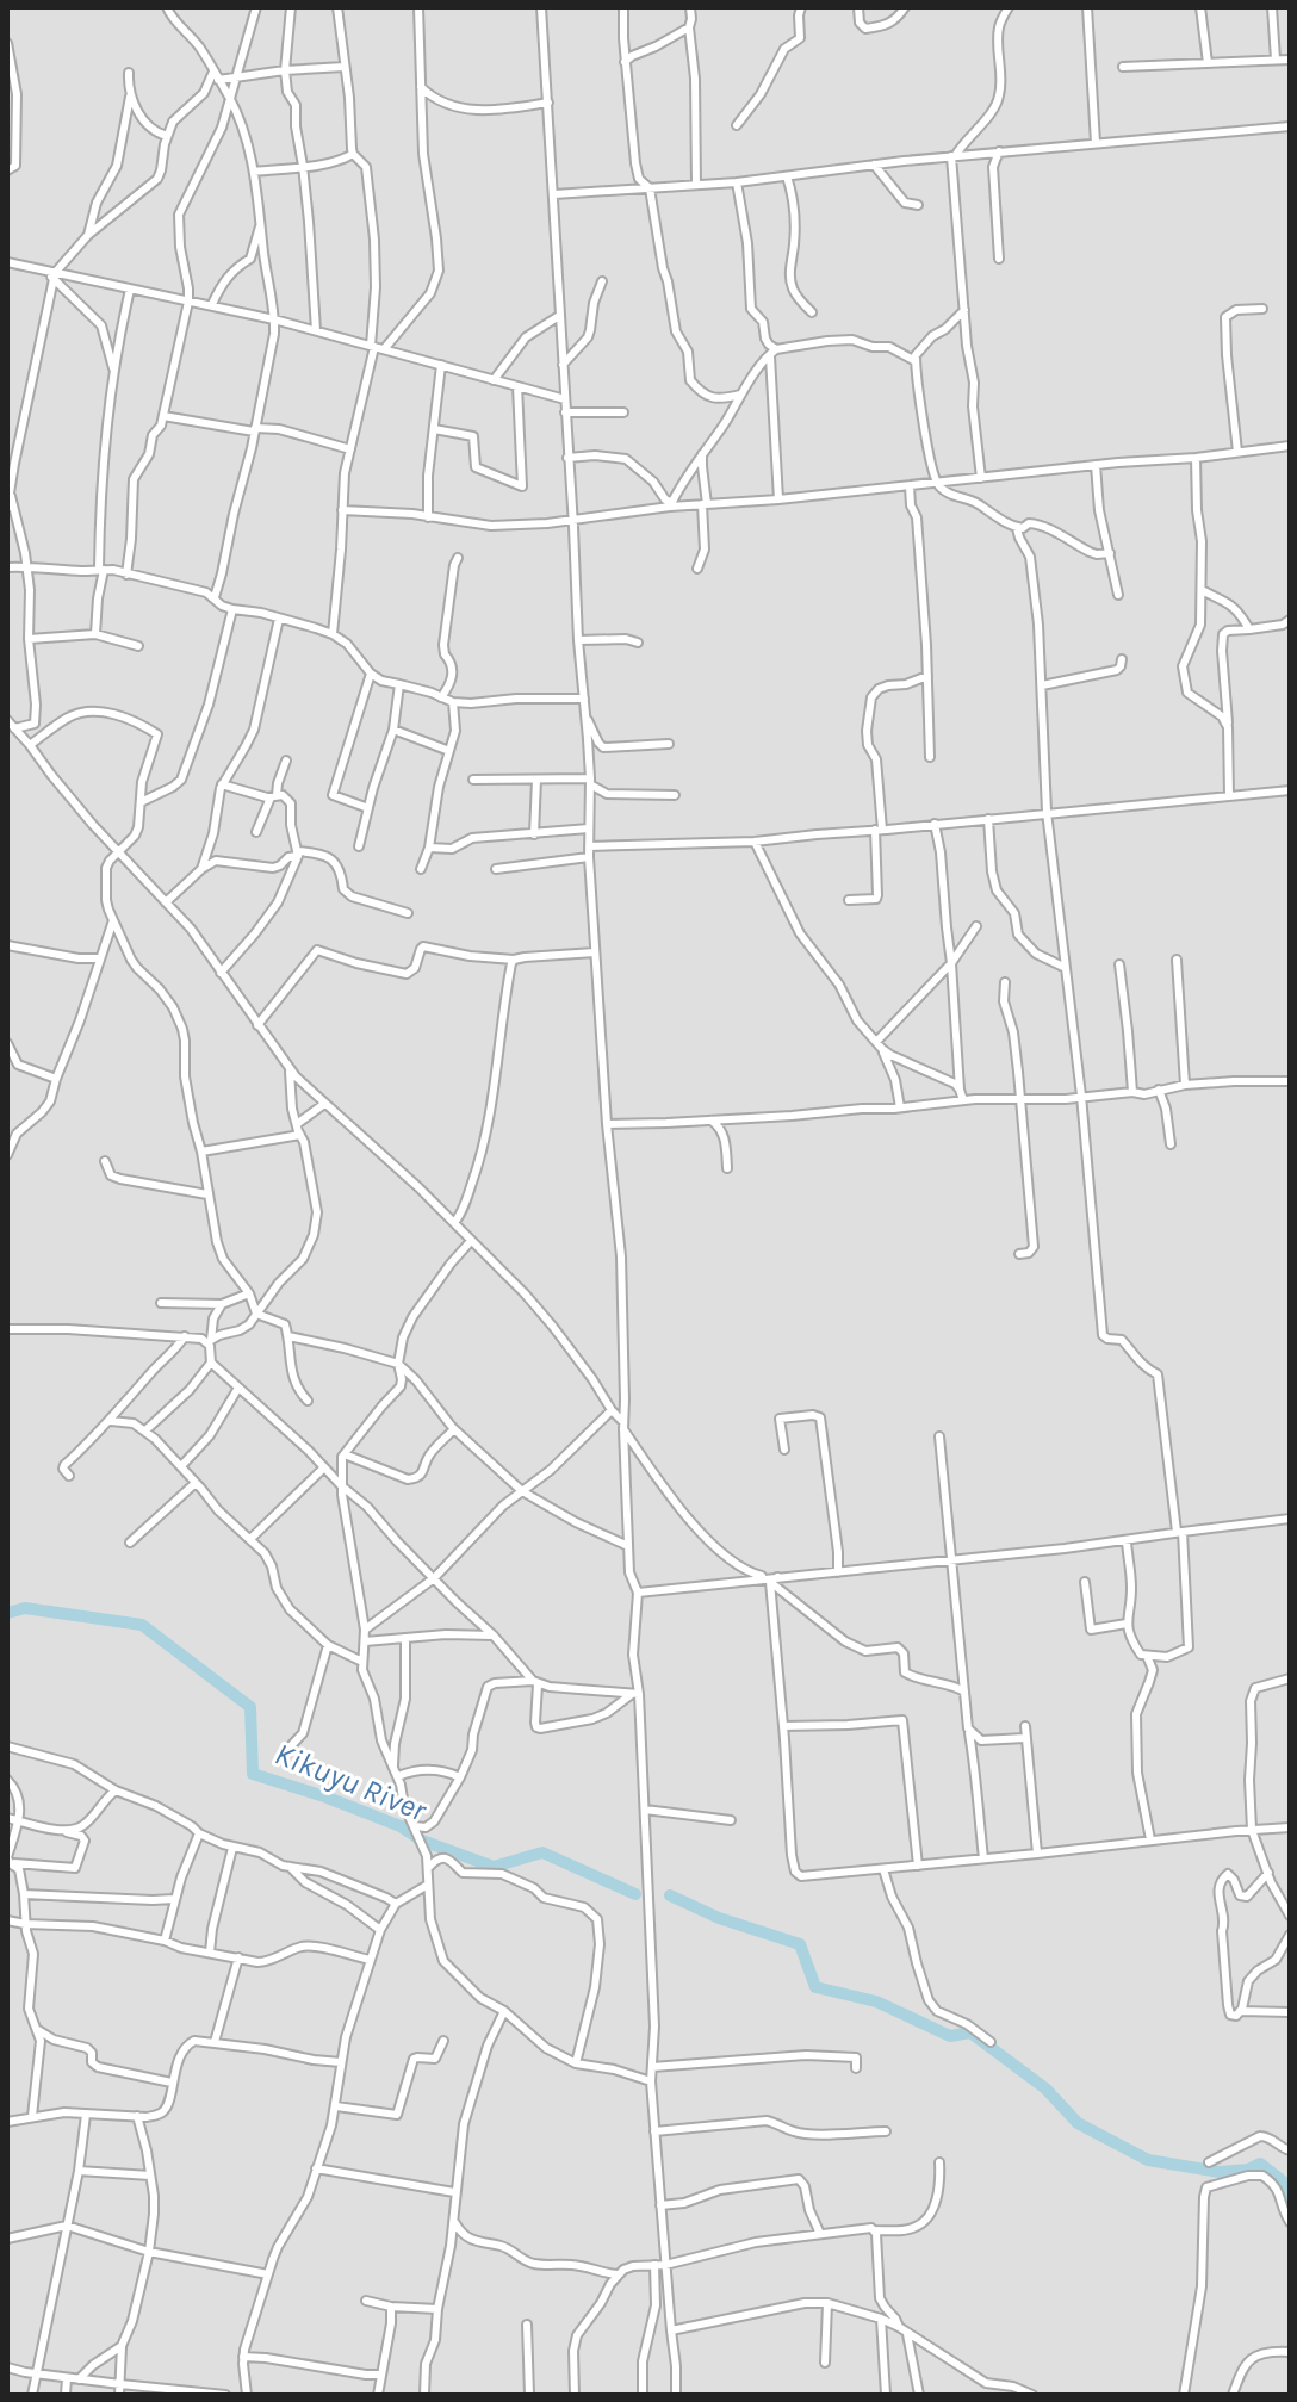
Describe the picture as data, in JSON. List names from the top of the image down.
{
  "water": ["Kikuyu River"]
}
